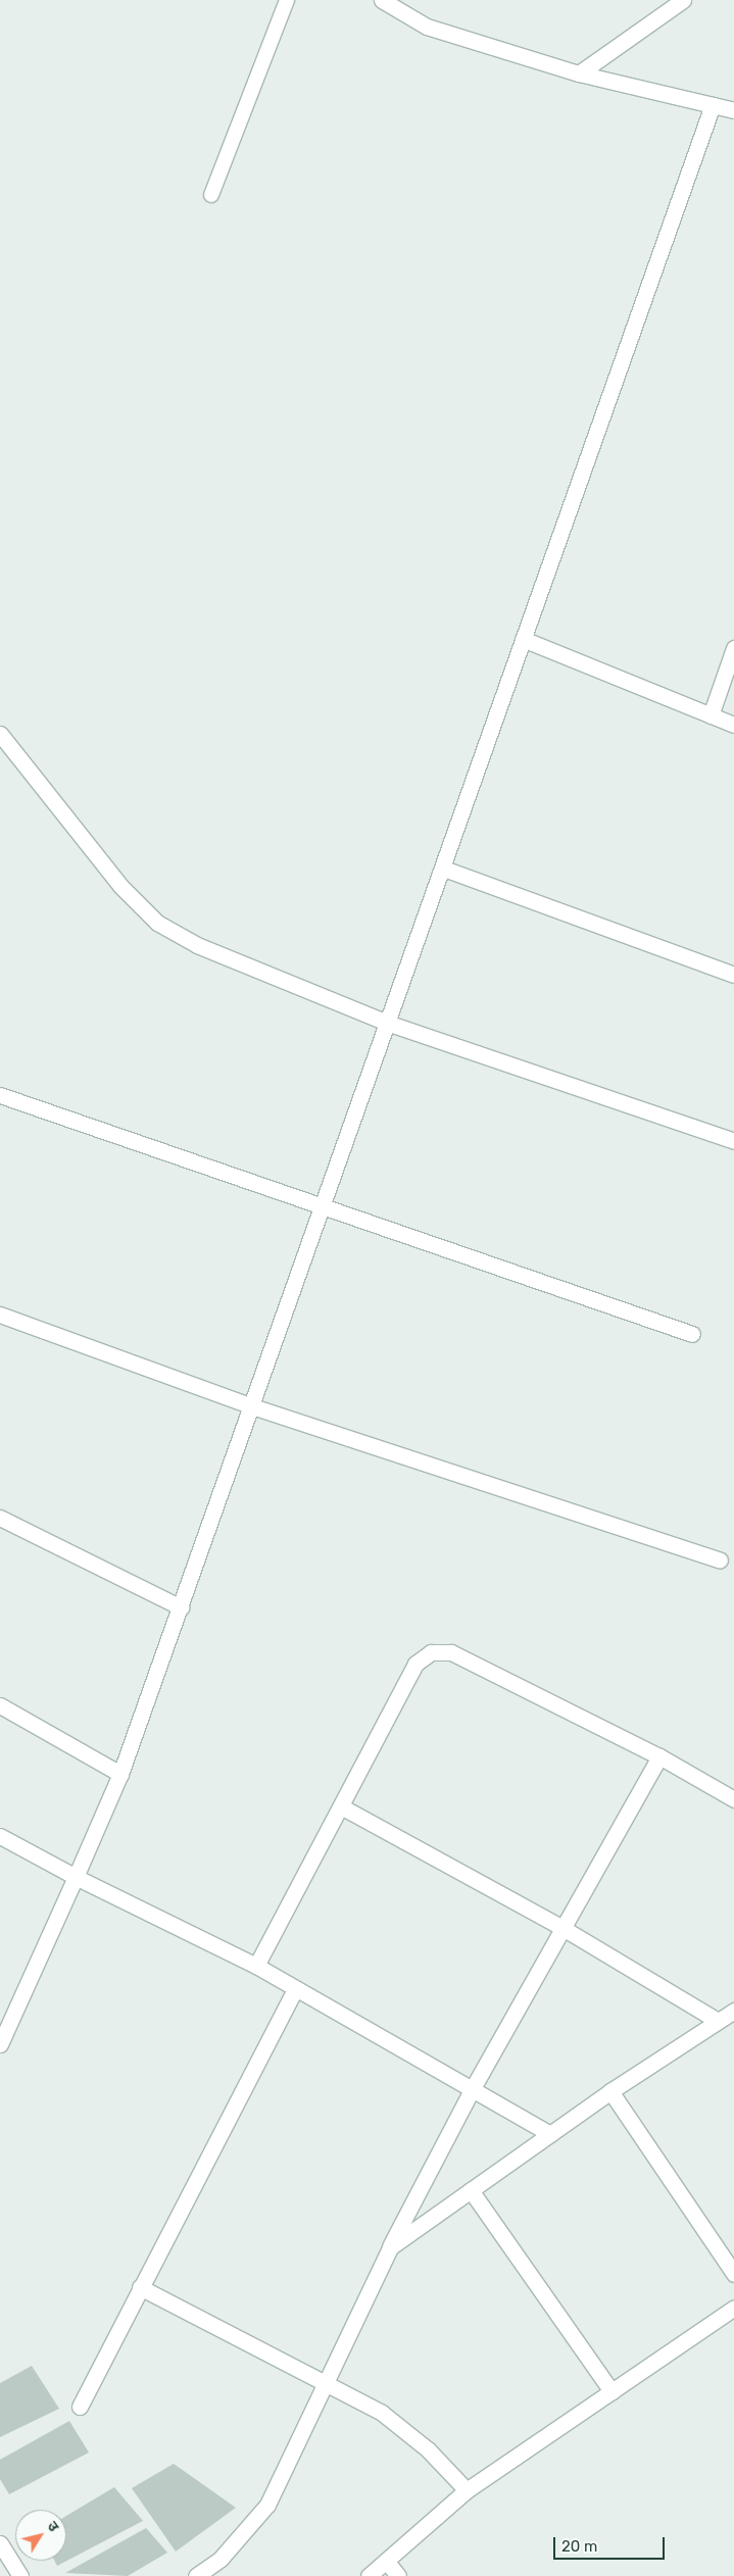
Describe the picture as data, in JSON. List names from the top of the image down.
{
  "scale_bar": "20 m",
  "north": "top right"
}
